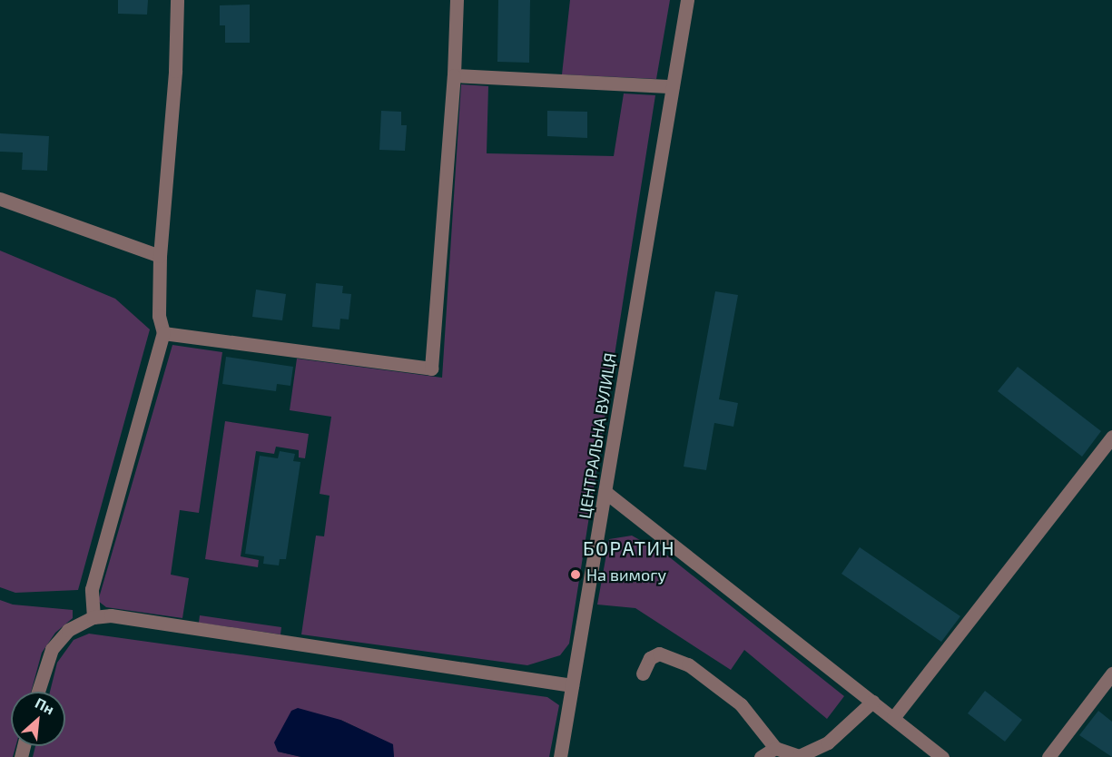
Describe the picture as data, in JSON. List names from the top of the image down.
{
  "streets": {
    "street": ["ЦЕНТРАЛЬНА ВУЛИЦЯ"]
  },
  "districts": ["БОРАТИН"],
  "places": ["На вимогу"],
  "north": "top right"
}
